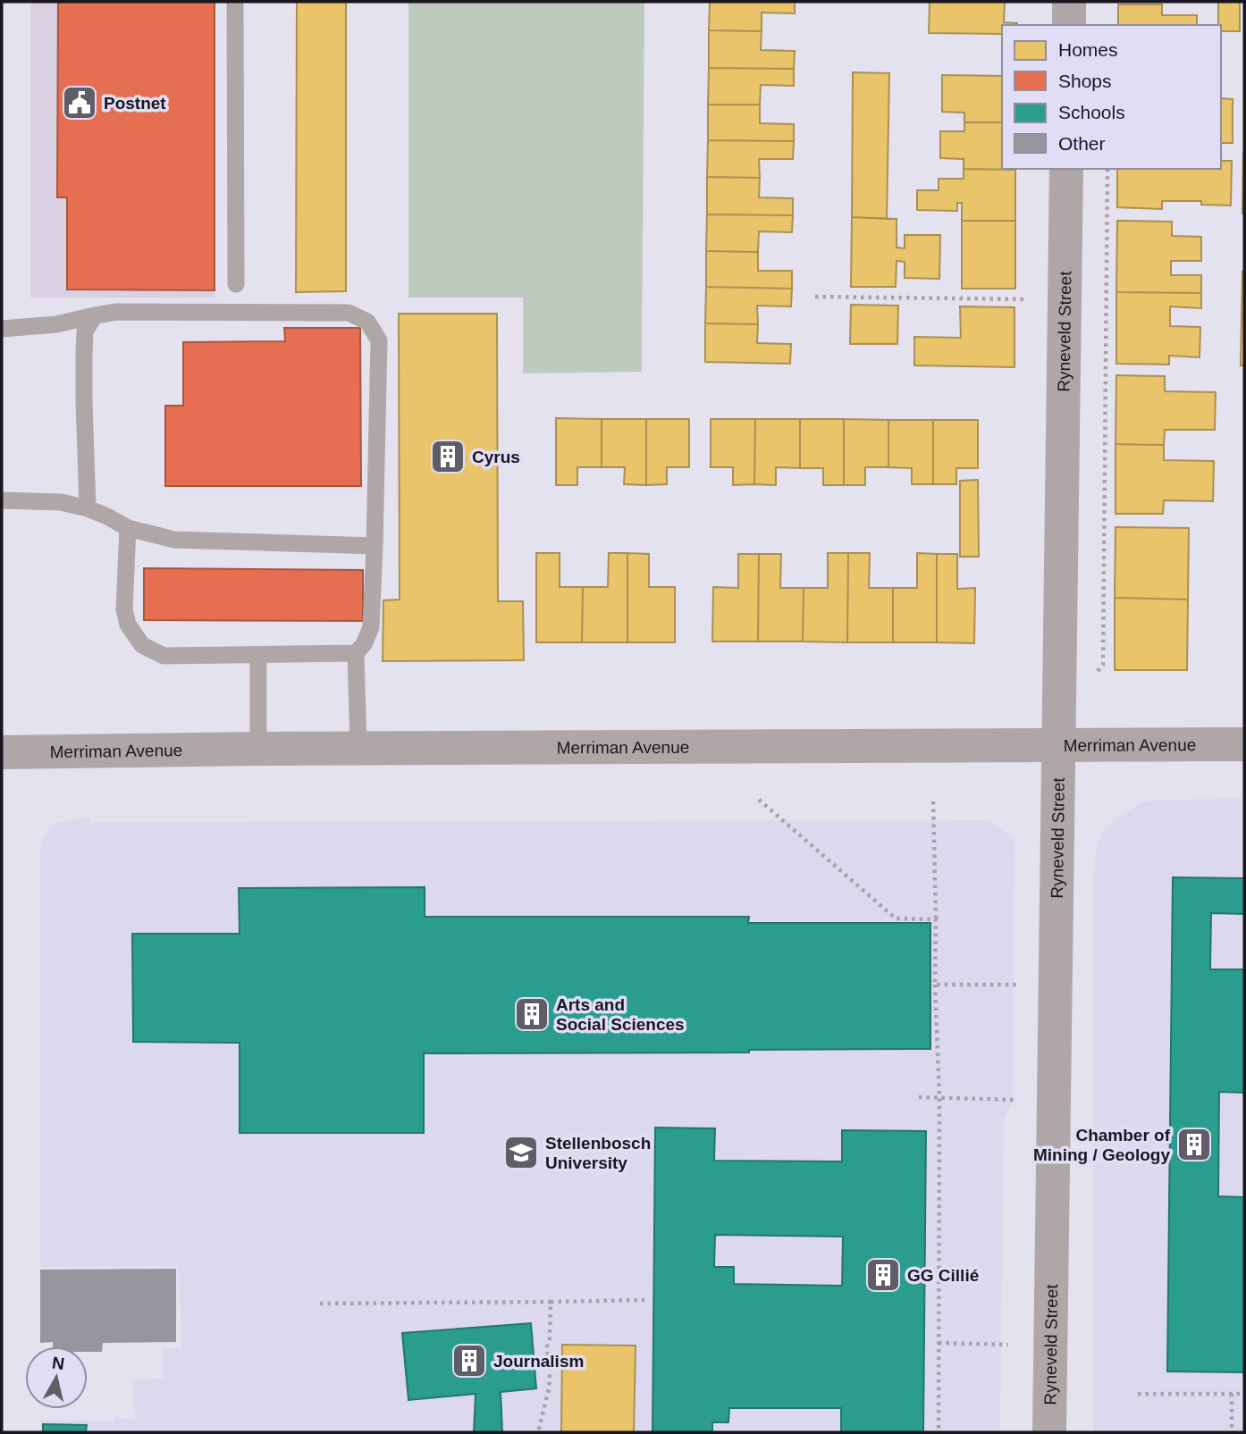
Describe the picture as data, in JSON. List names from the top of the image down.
{
  "streets": {
    "street": ["Ryneveld Street", "Merriman Avenue"]
  },
  "crossings": [
    ["Ryneveld Street", "Merriman Avenue"]
  ],
  "places": {
    "public building": ["Postnet"],
    "building": [
      "Cyrus",
      "Arts and Social Sciences",
      "Chamber of Mining / Geology",
      "GG Cillié",
      "Journalism"
    ],
    "school or university": ["Stellenbosch University"]
  },
  "legend": [
    "Homes",
    "Shops",
    "Schools",
    "Other"
  ],
  "north": "top"
}
